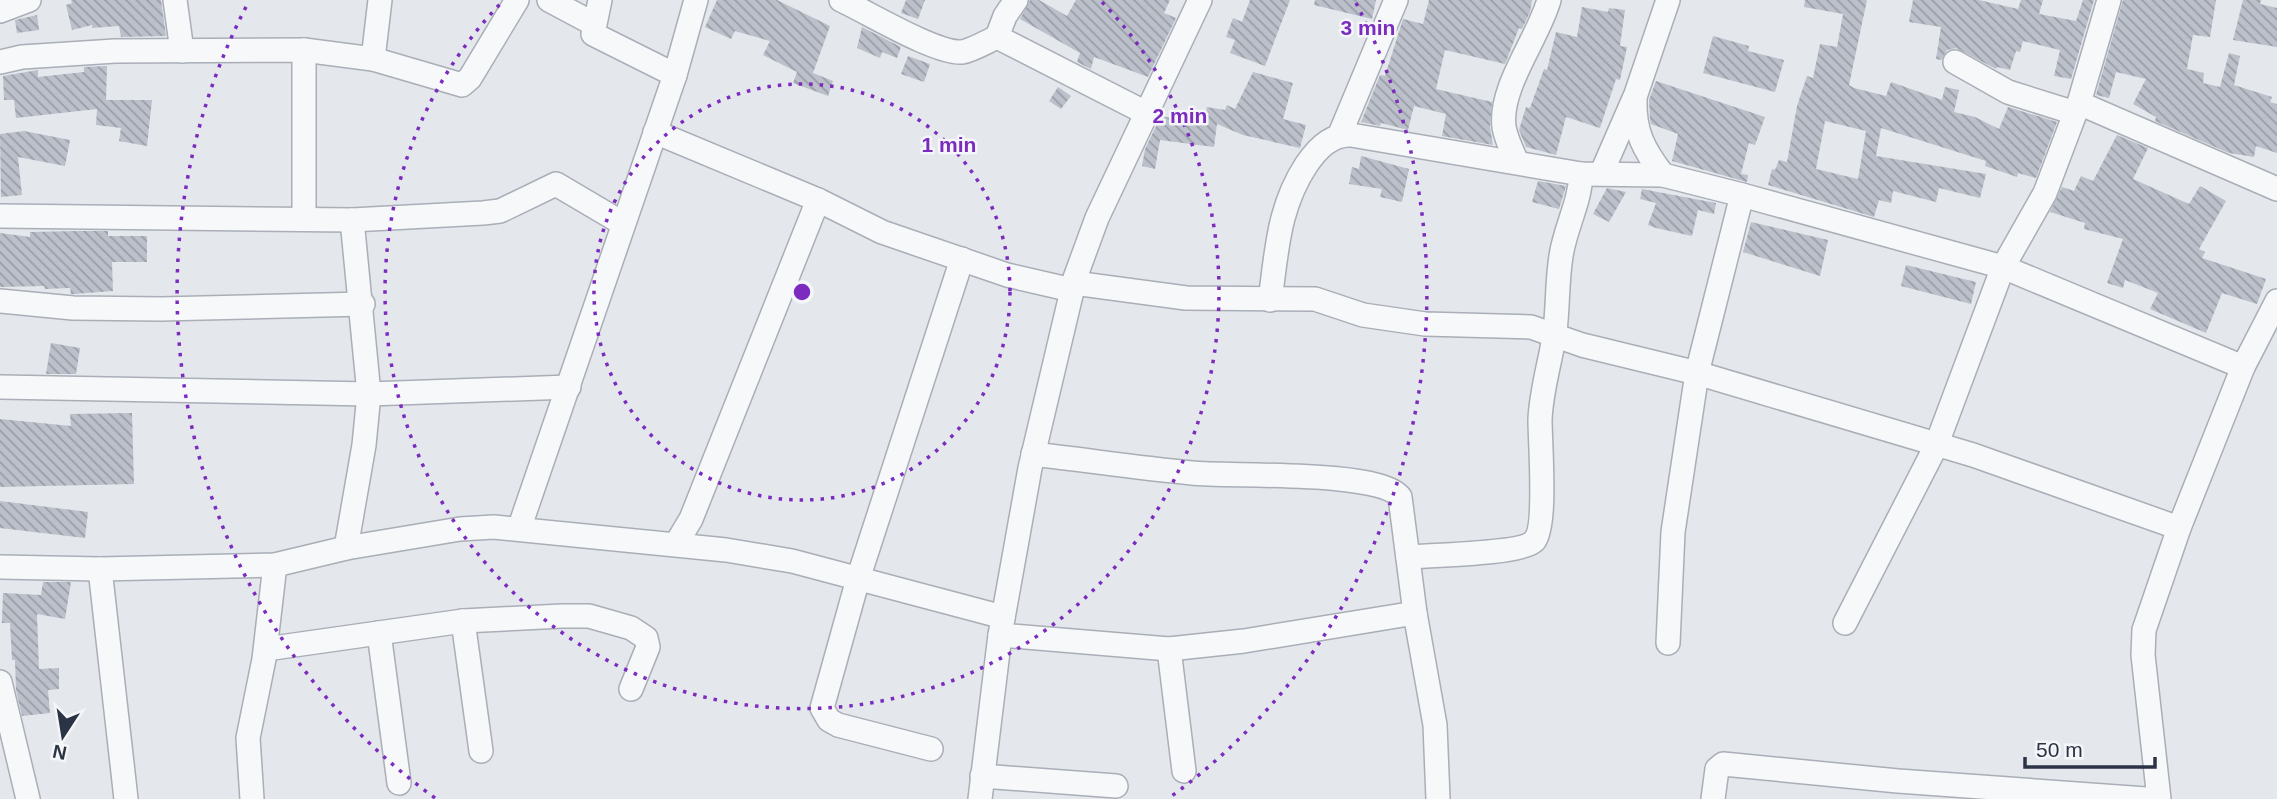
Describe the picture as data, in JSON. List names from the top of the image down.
{
  "scale_bar": "50 m",
  "north": "bottom",
  "rings": ["3 min", "2 min", "1 min"]
}
